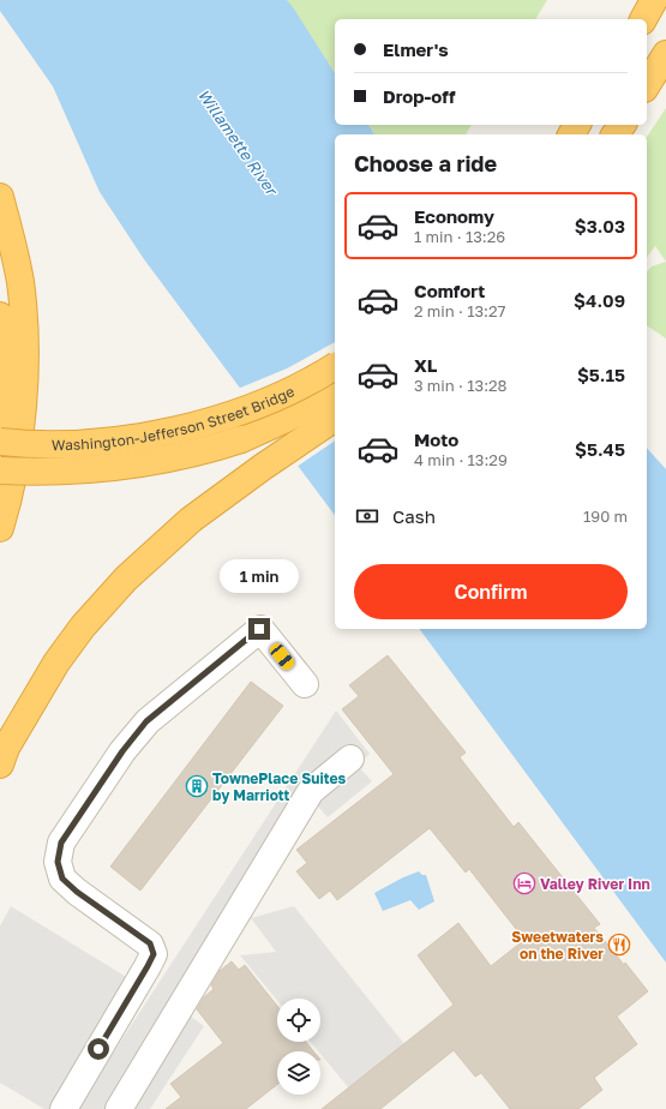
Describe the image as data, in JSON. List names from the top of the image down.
{
  "streets": {
    "highway": ["Washington-Jefferson Street Bridge"]
  },
  "water": ["Willamette River"],
  "places": {
    "building": ["TownePlace Suites by Marriott"],
    "hotel": ["Valley River Inn"],
    "restaurant": ["Sweetwaters on the River"]
  },
  "page": {
    "banner": ["Elmer's", "Drop-off"],
    "heading": "Choose a ride",
    "list": [
      {
        "name": "Economy",
        "note": "1 min · 13:26",
        "value": "$3.03"
      },
      {
        "name": "Comfort",
        "note": "2 min · 13:27",
        "value": "$4.09"
      },
      {
        "name": "XL",
        "note": "3 min · 13:28",
        "value": "$5.15"
      },
      {
        "name": "Moto",
        "note": "4 min · 13:29",
        "value": "$5.45"
      }
    ],
    "pay": ["Cash", "190 m"],
    "buttons": "Confirm",
    "bubble": "1 min"
  }
}
